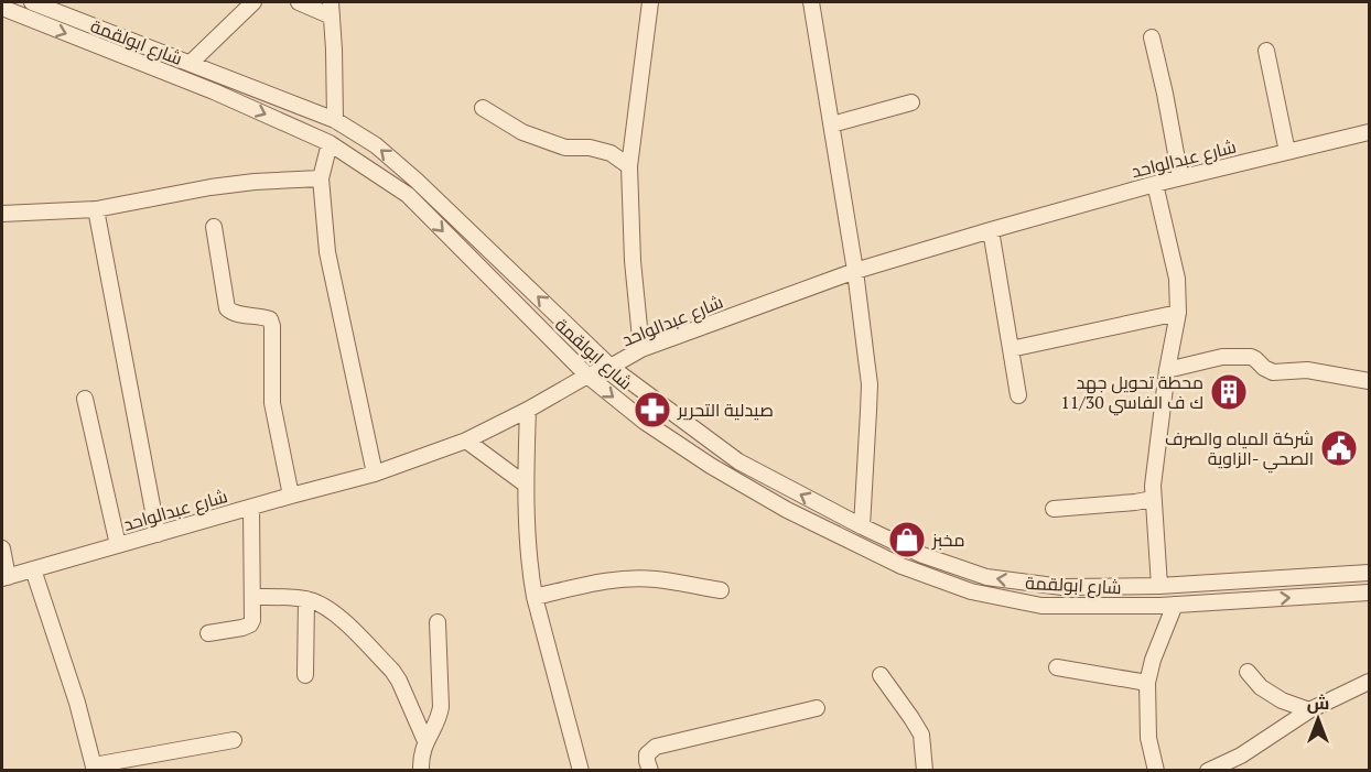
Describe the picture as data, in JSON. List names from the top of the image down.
{
  "streets": {
    "street": ["شارع ابولقمة", "شارع عبدالواحد"]
  },
  "crossings": [
    ["شارع ابولقمة", "شارع عبدالواحد"]
  ],
  "places": {
    "building": ["محطة تحويل جهد 11/30 ك ف الفاسي"],
    "pharmacy": ["صيدلية التحرير"],
    "public building": ["شركة المياه والصرف الصحي -الزاوية"],
    "shop": ["مخبز"]
  },
  "north": "top"
}
